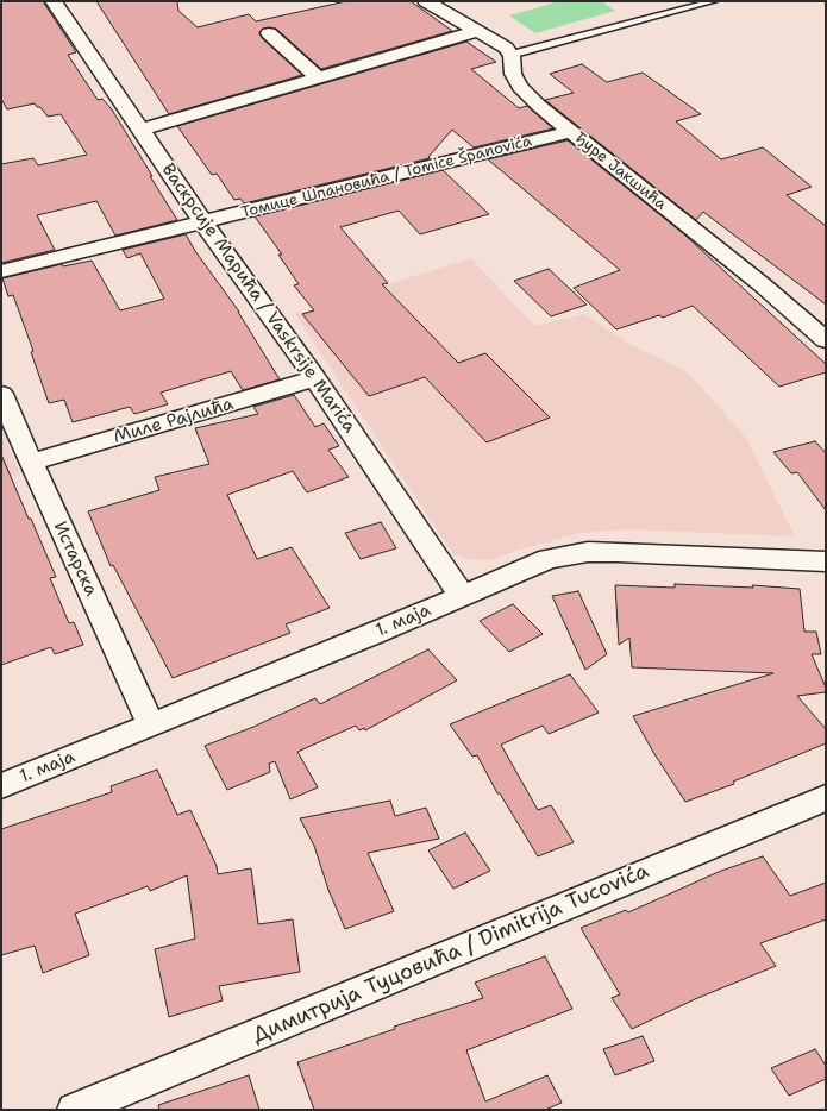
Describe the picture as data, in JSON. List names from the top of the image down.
{
  "streets": {
    "street": [
      "Ђуре Јакшића",
      "Томице Шпановића / Tomice Španovića",
      "Васкрсије Марића / Vaskrsije Marića",
      "Миле Рајлића",
      "Истарска",
      "1. маја",
      "Димитрија Туцовића / Dimitrija Tucovića"
    ]
  },
  "crossings": [
    ["Ђуре Јакшића", "Томице Шпановића / Tomice Španovića"],
    ["Томице Шпановића / Tomice Španovića", "Васкрсије Марића / Vaskrsije Marića"],
    ["Васкрсије Марића / Vaskrsije Marića", "Миле Рајлића"],
    ["Васкрсије Марића / Vaskrsije Marića", "1. маја"],
    ["Миле Рајлића", "Истарска"],
    ["Истарска", "1. маја"]
  ]
}
